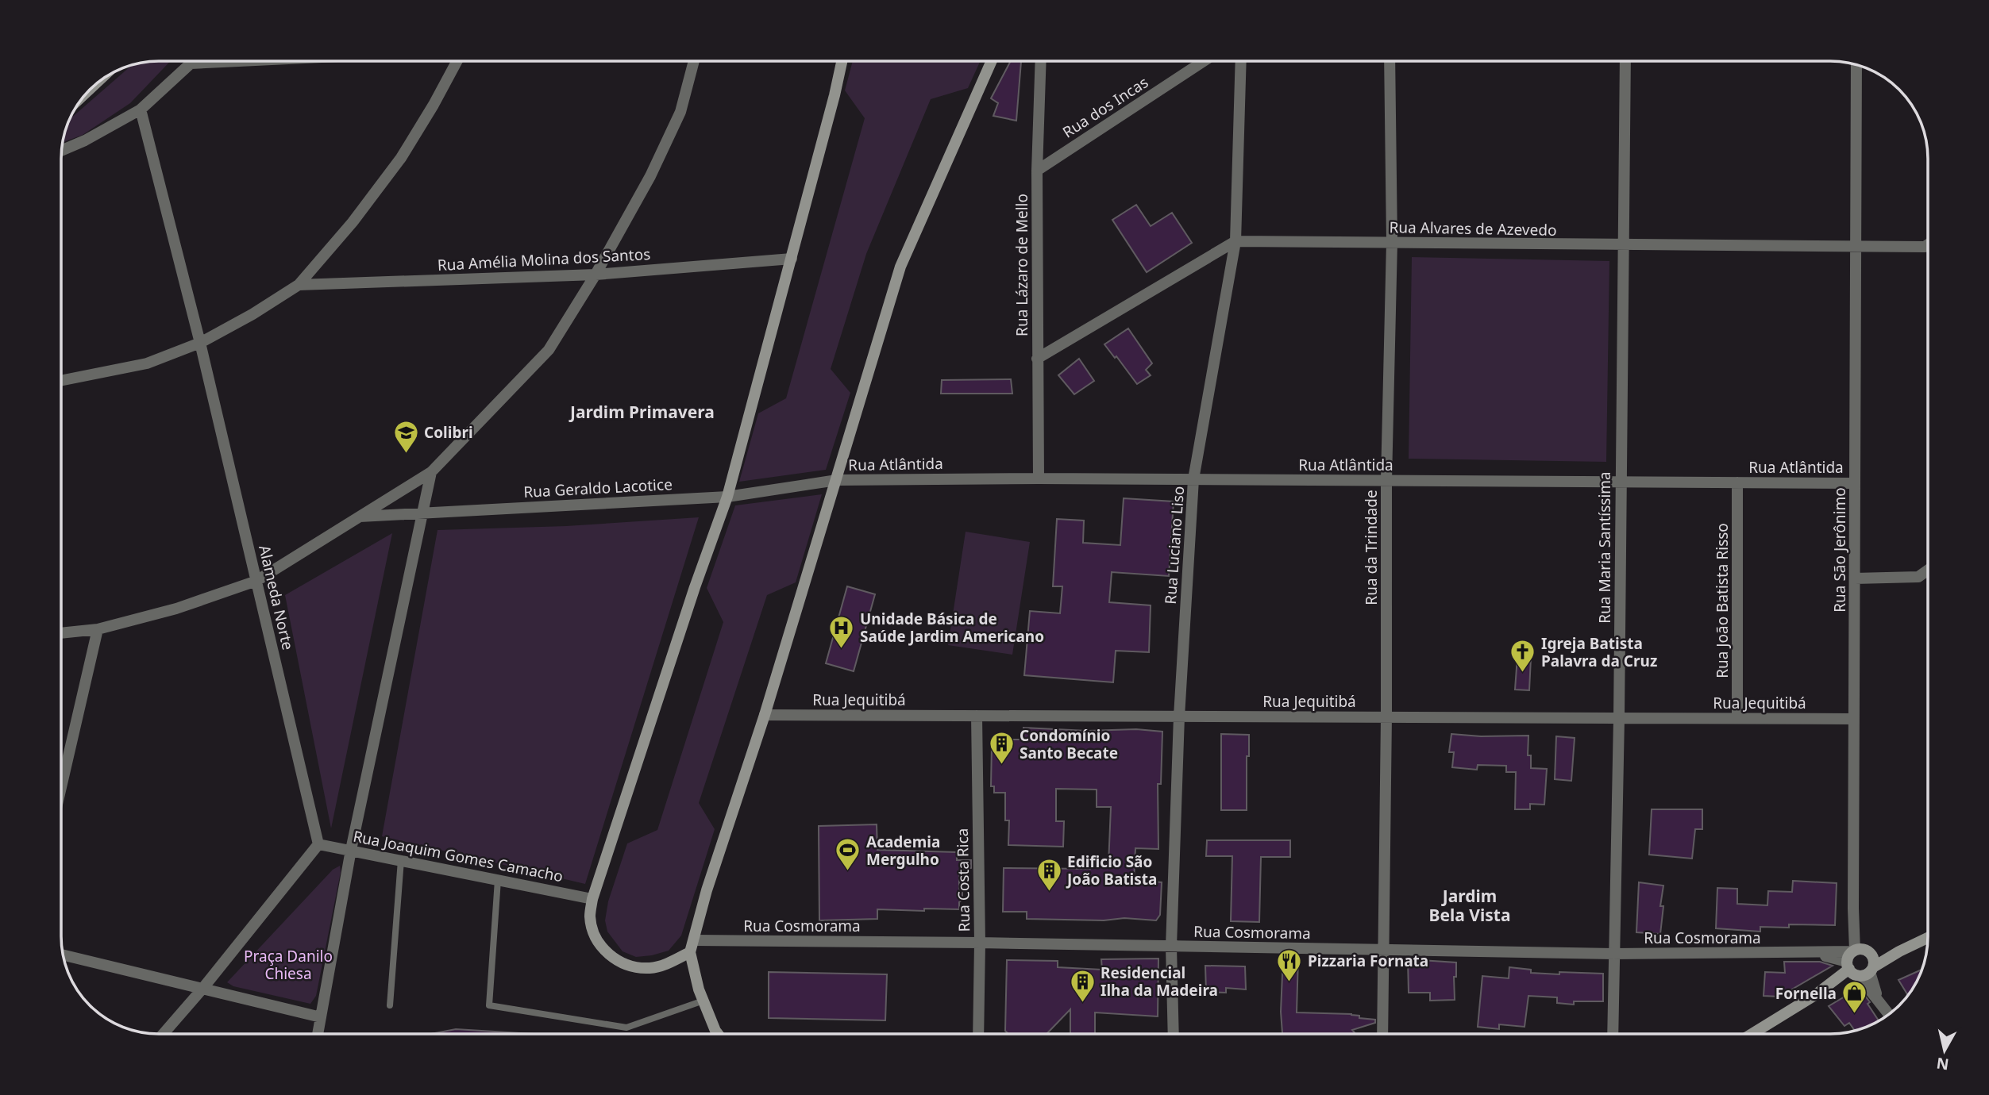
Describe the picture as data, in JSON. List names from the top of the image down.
{
  "streets": {
    "street": [
      "Rua dos Incas",
      "Rua Alvares de Azevedo",
      "Rua Amélia Molina dos Santos",
      "Rua Lázaro de Mello",
      "Rua Atlântida",
      "Rua Geraldo Lacotice",
      "Rua Luciano Liso",
      "Rua da Trindade",
      "Rua Maria Santíssima",
      "Rua São Jerônimo",
      "Alameda Norte",
      "Rua João Batista Risso",
      "Rua Jequitibá",
      "Rua Joaquim Gomes Camacho",
      "Rua Costa Rica",
      "Rua Cosmorama"
    ]
  },
  "crossings": [
    ["Rua dos Incas", "Rua Lázaro de Mello"],
    ["Rua Alvares de Azevedo", "Rua Luciano Liso"],
    ["Rua Alvares de Azevedo", "Rua da Trindade"],
    ["Rua Alvares de Azevedo", "Rua Maria Santíssima"],
    ["Rua Alvares de Azevedo", "Rua São Jerônimo"],
    ["Rua Lázaro de Mello", "Rua Atlântida"],
    ["Rua Atlântida", "Rua Geraldo Lacotice"],
    ["Rua Atlântida", "Rua Luciano Liso"],
    ["Rua Atlântida", "Rua da Trindade"],
    ["Rua Atlântida", "Rua Maria Santíssima"],
    ["Rua Atlântida", "Rua São Jerônimo"],
    ["Rua Atlântida", "Rua João Batista Risso"],
    ["Rua Luciano Liso", "Rua Jequitibá"],
    ["Rua Luciano Liso", "Rua Cosmorama"],
    ["Rua da Trindade", "Rua Jequitibá"],
    ["Rua da Trindade", "Rua Cosmorama"],
    ["Rua Maria Santíssima", "Rua Jequitibá"],
    ["Rua Maria Santíssima", "Rua Cosmorama"],
    ["Rua São Jerônimo", "Rua Jequitibá"],
    ["Rua São Jerônimo", "Rua Cosmorama"],
    ["Alameda Norte", "Rua Joaquim Gomes Camacho"],
    ["Rua João Batista Risso", "Rua Jequitibá"],
    ["Rua Jequitibá", "Rua Costa Rica"],
    ["Rua Costa Rica", "Rua Cosmorama"]
  ],
  "districts": ["Jardim Primavera", "Jardim Bela Vista"],
  "parks": ["Praça Danilo Chiesa"],
  "places": {
    "school or university": ["Colibri"],
    "hospital": ["Unidade Básica de Saúde Jardim Americano"],
    "church": ["Igreja Batista Palavra da Cruz"],
    "building": ["Condomínio Santo Becate", "Edificio São João Batista", "Residencial Ilha da Madeira"],
    "sports": ["Academia Mergulho"],
    "restaurant": ["Pizzaria Fornata"],
    "shop": ["Fornella"]
  },
  "north": "bottom"
}
